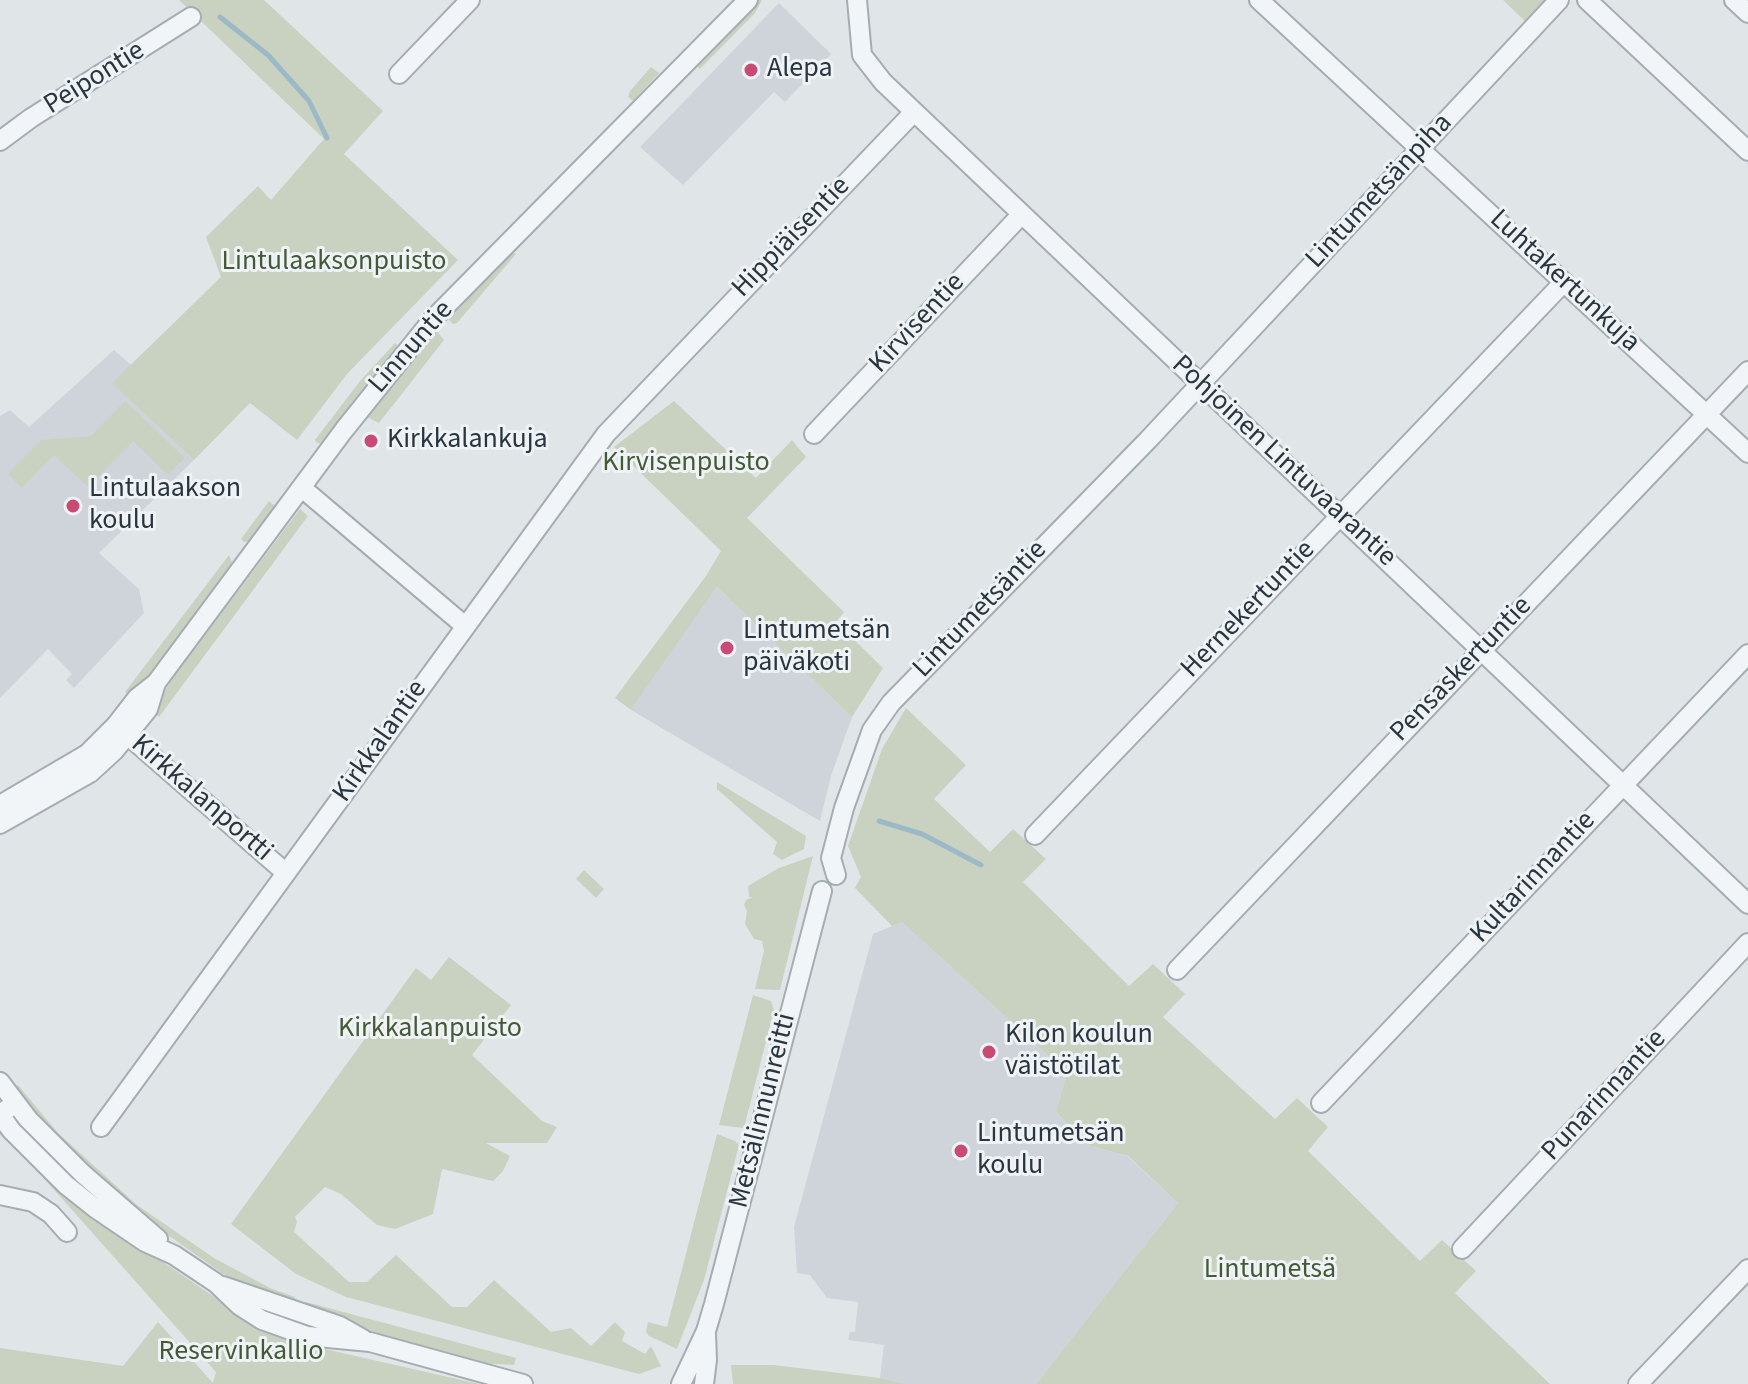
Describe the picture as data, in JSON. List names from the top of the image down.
{
  "streets": {
    "street": [
      "Peipontie",
      "Lintumetsänpiha",
      "Hippiäisentie",
      "Luhtakertunkuja",
      "Kirvisentie",
      "Linnuntie",
      "Pohjoinen Lintuvaarantie",
      "Lintumetsäntie",
      "Hernekertuntie",
      "Pensaskertuntie",
      "Kirkkalantie",
      "Kirkkalanportti",
      "Kultarinnantie",
      "Punarinnantie",
      "Metsälinnunreitti"
    ]
  },
  "crossings": [
    ["Lintumetsänpiha", "Luhtakertunkuja"],
    ["Lintumetsänpiha", "Pohjoinen Lintuvaarantie"],
    ["Lintumetsänpiha", "Lintumetsäntie"],
    ["Hippiäisentie", "Pohjoinen Lintuvaarantie"],
    ["Hippiäisentie", "Kirkkalantie"],
    ["Luhtakertunkuja", "Hernekertuntie"],
    ["Luhtakertunkuja", "Pensaskertuntie"],
    ["Kirvisentie", "Pohjoinen Lintuvaarantie"],
    ["Linnuntie", "Kirkkalanportti"],
    ["Pohjoinen Lintuvaarantie", "Lintumetsäntie"],
    ["Pohjoinen Lintuvaarantie", "Hernekertuntie"],
    ["Pohjoinen Lintuvaarantie", "Pensaskertuntie"],
    ["Pohjoinen Lintuvaarantie", "Kultarinnantie"],
    ["Kirkkalantie", "Kirkkalanportti"]
  ],
  "parks": [
    "Lintulaaksonpuisto",
    "Kirvisenpuisto",
    "Kirkkalanpuisto",
    "Lintumetsä",
    "Reservinkallio"
  ],
  "places": [
    "Alepa",
    "Kirkkalankuja",
    "Lintulaakson koulu",
    "Lintumetsän päiväkoti",
    "Kilon koulun väistötilat",
    "Lintumetsän koulu"
  ]
}
